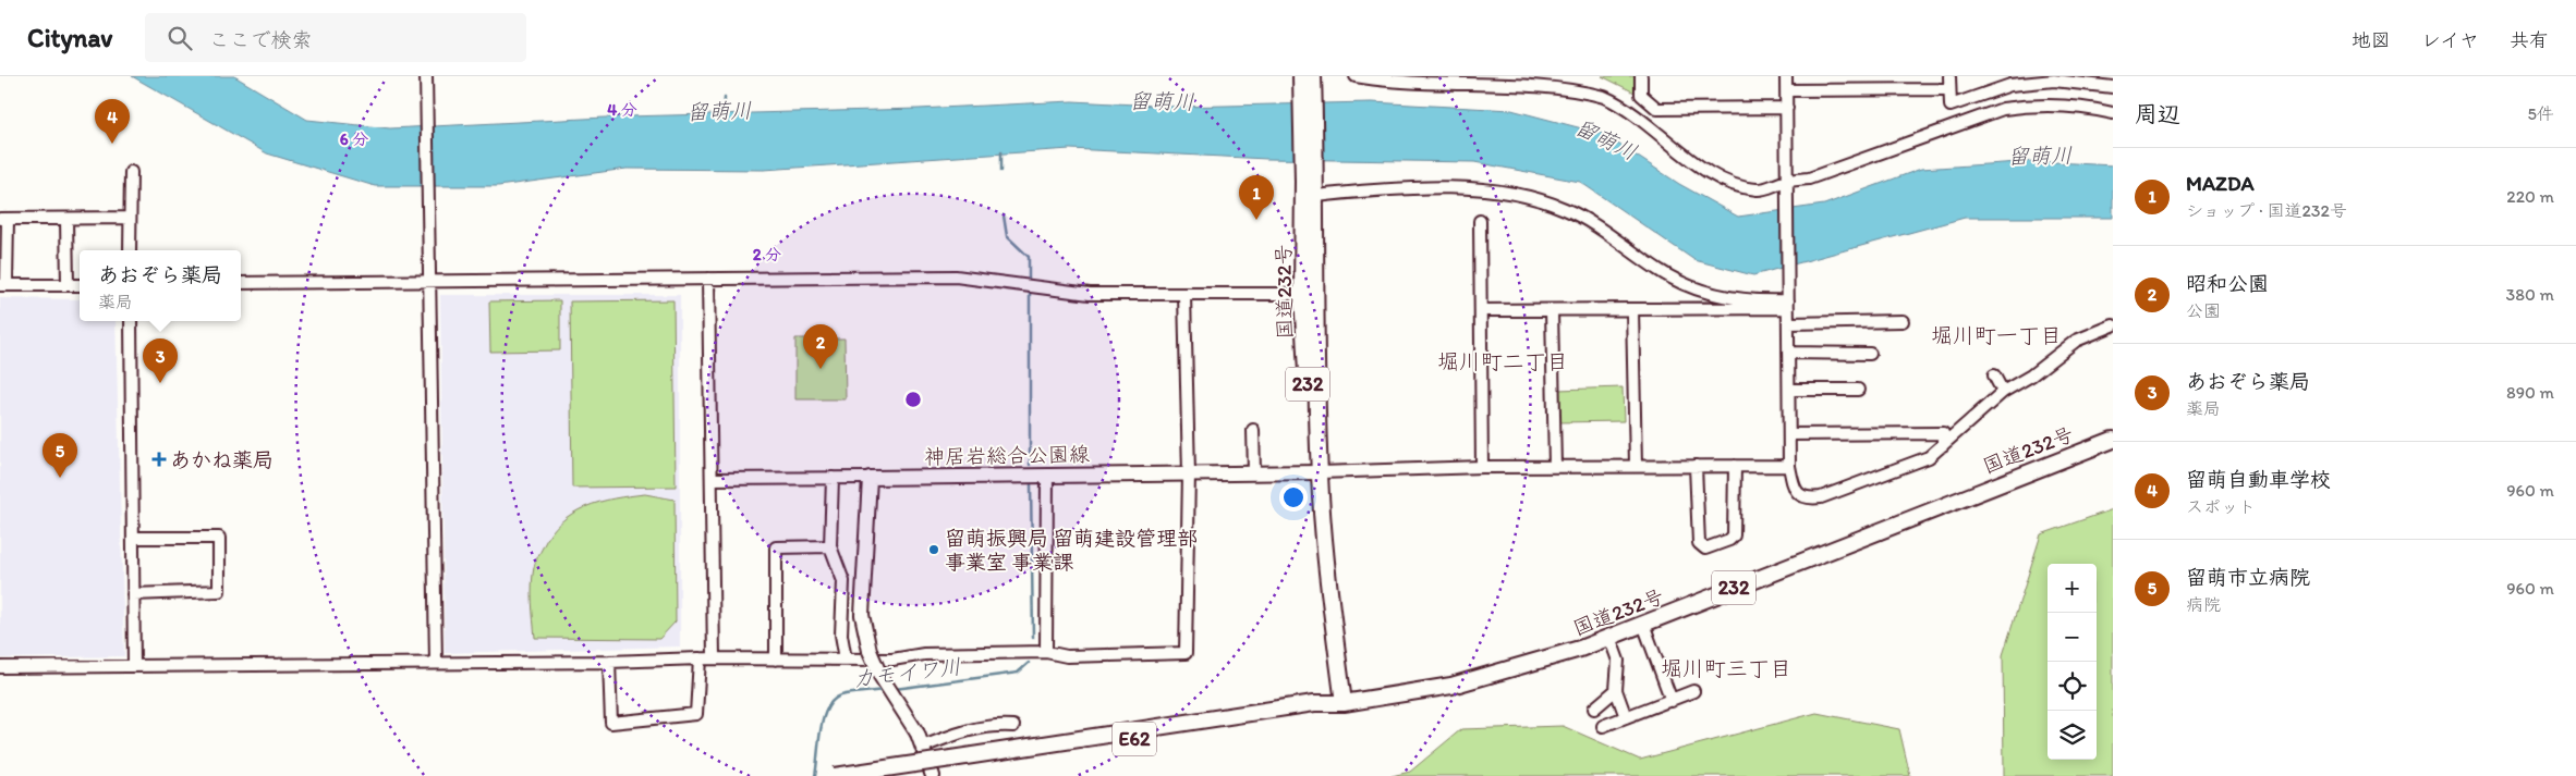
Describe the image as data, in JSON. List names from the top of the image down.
{
  "streets": {
    "highway": ["国道232号", "232", "E62"],
    "main road": ["神居岩総合公園線"]
  },
  "crossings": [
    ["国道232号", "神居岩総合公園線"],
    ["国道232号", "E62"]
  ],
  "districts": ["堀川町一丁目", "堀川町二丁目", "堀川町三丁目"],
  "water": ["留萌川", "カモイワ川"],
  "places": {
    "health": ["あかね薬局"],
    "other": ["留萌振興局 留萌建設管理部 事業室 事業課"]
  },
  "page": {
    "header": "Citynav",
    "search": "ここで検索",
    "nav": ["地図", "レイヤ", "共有"],
    "heading": ["周辺", "5件"],
    "pins": [
      "4",
      "1",
      "2",
      "3",
      "5"
    ],
    "list": [
      {
        "mark": "1",
        "name": "MAZDA",
        "note": "ショップ · 国道232号",
        "value": "220 m"
      },
      {
        "mark": "2",
        "name": "昭和公園",
        "note": "公園",
        "value": "380 m"
      },
      {
        "mark": "3",
        "name": "あおぞら薬局",
        "note": "薬局",
        "value": "890 m"
      },
      {
        "mark": "4",
        "name": "留萌自動車学校",
        "note": "スポット",
        "value": "960 m"
      },
      {
        "mark": "5",
        "name": "留萌市立病院",
        "note": "病院",
        "value": "960 m"
      }
    ],
    "popup": ["あおぞら薬局", "薬局"],
    "map_buttons": ["+", "−"]
  },
  "rings": ["4 分", "6 分", "2 分"]
}
